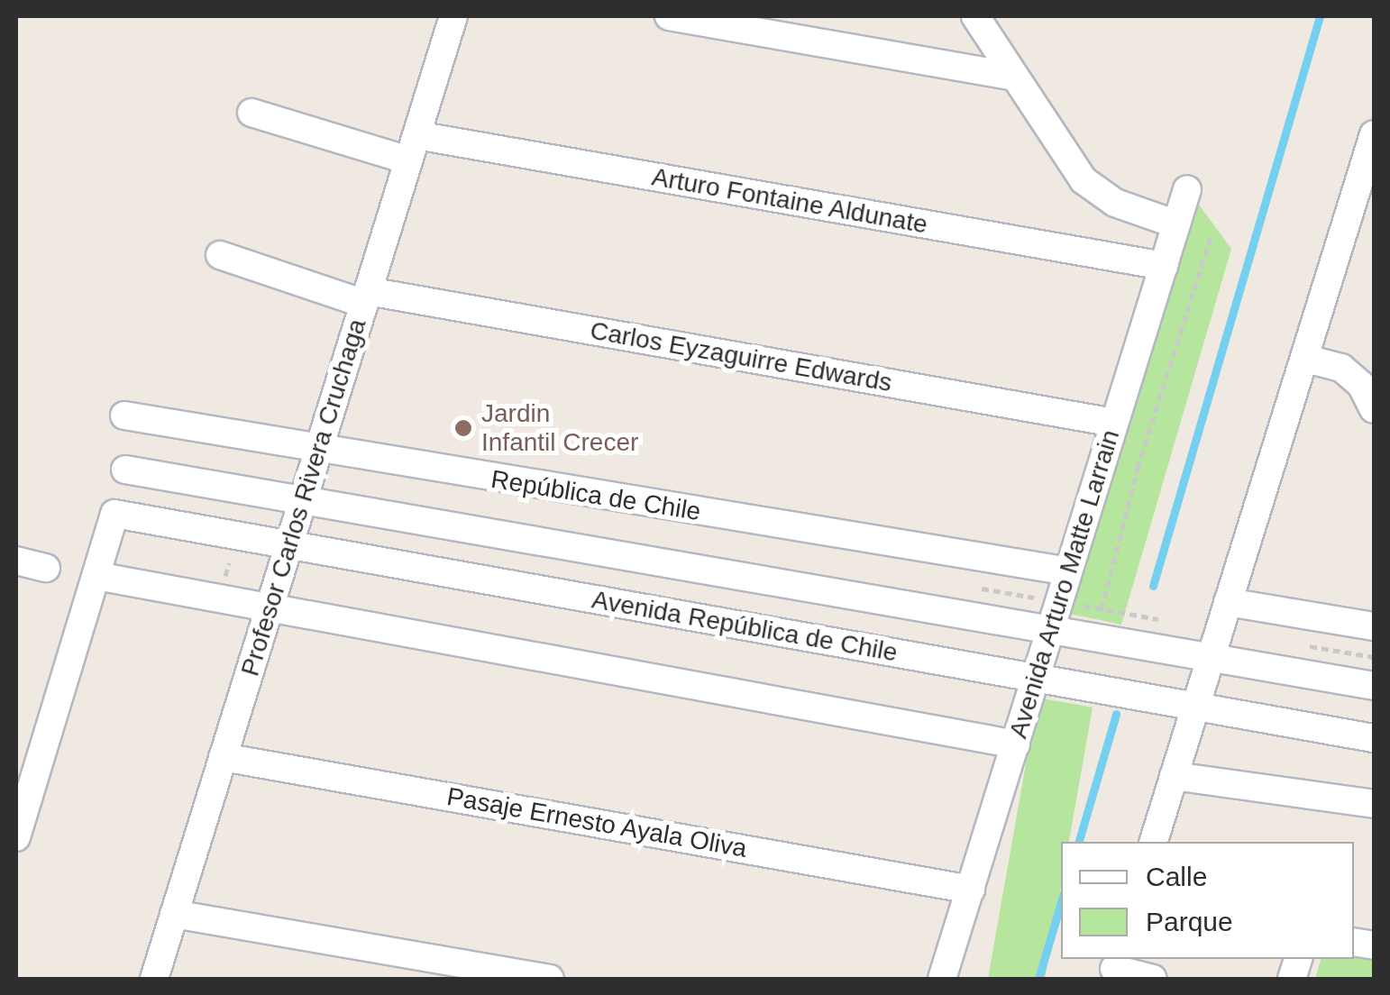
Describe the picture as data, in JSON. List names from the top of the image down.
{
  "streets": {
    "street": [
      "Arturo Fontaine Aldunate",
      "Carlos Eyzaguirre Edwards",
      "República de Chile",
      "Profesor Carlos Rivera Cruchaga",
      "Avenida Arturo Matte Larrain",
      "Avenida República de Chile",
      "Pasaje Ernesto Ayala Oliva"
    ]
  },
  "crossings": [
    ["Arturo Fontaine Aldunate", "Profesor Carlos Rivera Cruchaga"],
    ["Arturo Fontaine Aldunate", "Avenida Arturo Matte Larrain"],
    ["Carlos Eyzaguirre Edwards", "Profesor Carlos Rivera Cruchaga"],
    ["Carlos Eyzaguirre Edwards", "Avenida Arturo Matte Larrain"],
    ["República de Chile", "Profesor Carlos Rivera Cruchaga"],
    ["República de Chile", "Avenida Arturo Matte Larrain"],
    ["Profesor Carlos Rivera Cruchaga", "Avenida República de Chile"],
    ["Profesor Carlos Rivera Cruchaga", "Pasaje Ernesto Ayala Oliva"],
    ["Avenida Arturo Matte Larrain", "Avenida República de Chile"],
    ["Avenida Arturo Matte Larrain", "Pasaje Ernesto Ayala Oliva"]
  ],
  "places": ["Jardin Infantil Crecer"],
  "legend": ["Calle", "Parque"]
}
